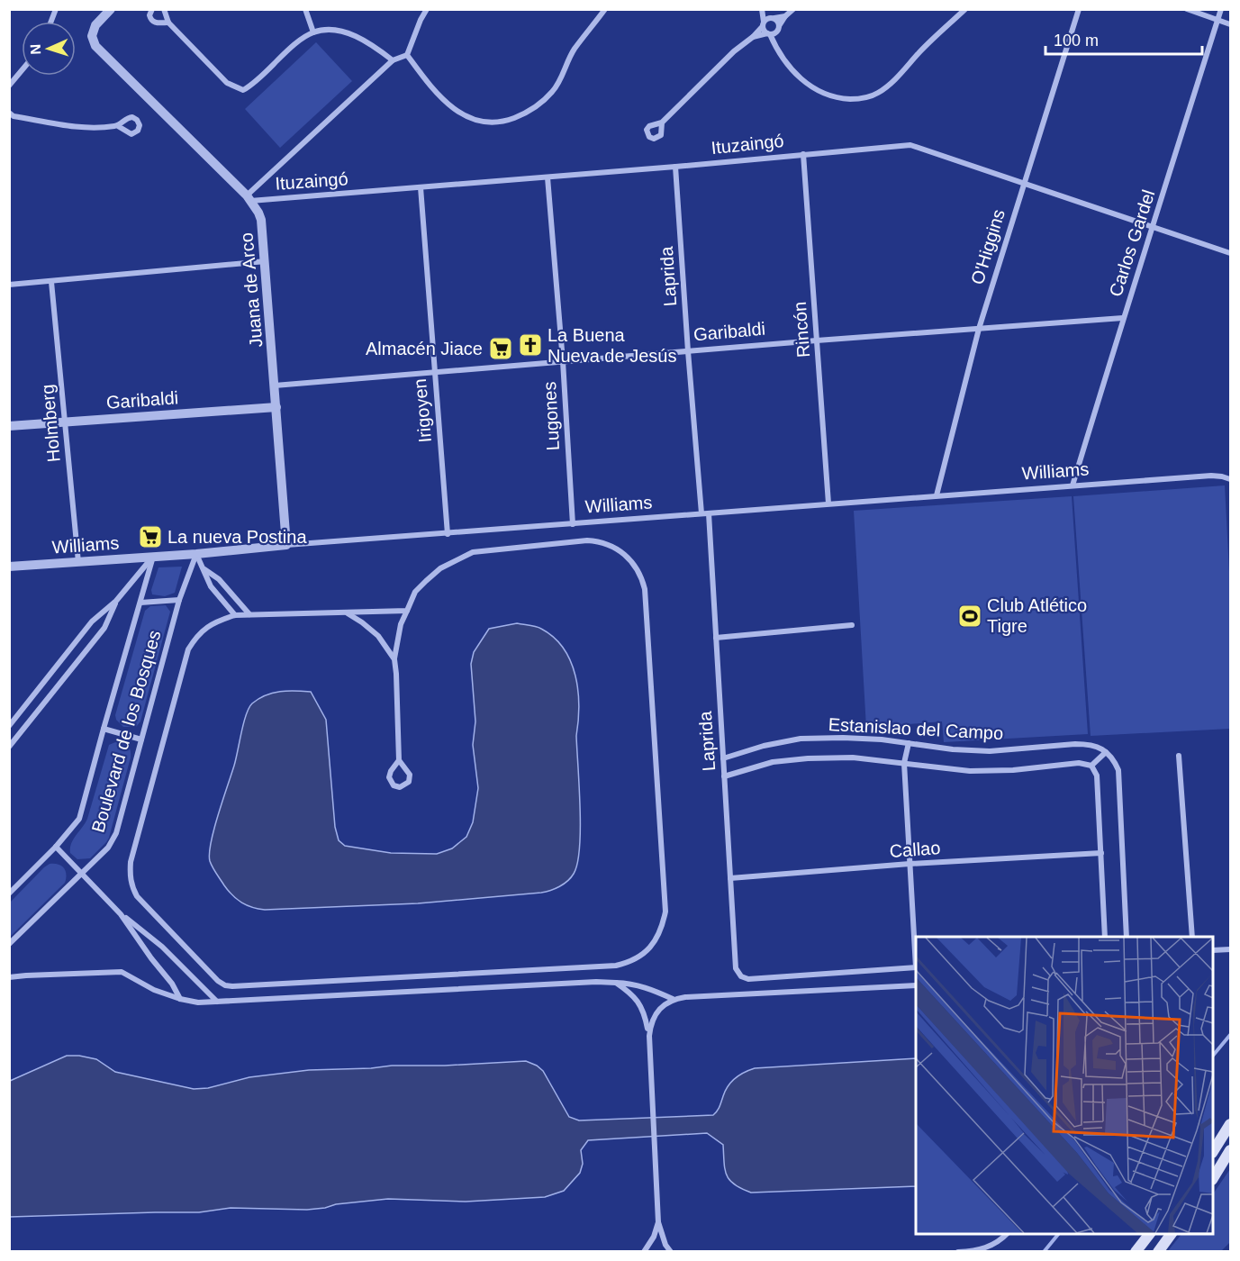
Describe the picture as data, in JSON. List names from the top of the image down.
{
  "streets": {
    "street": [
      "Ituzaingó",
      "Carlos Gardel",
      "O'Higgins",
      "Laprida",
      "Juana de Arco",
      "Rincón",
      "Garibaldi",
      "Irigoyen",
      "Lugones",
      "Holmberg",
      "Williams",
      "Estanislao del Campo",
      "Boulevard de los Bosques",
      "Callao"
    ]
  },
  "crossings": [
    ["Ituzaingó", "Carlos Gardel"],
    ["Ituzaingó", "O'Higgins"],
    ["Ituzaingó", "Laprida"],
    ["Ituzaingó", "Juana de Arco"],
    ["Ituzaingó", "Rincón"],
    ["Ituzaingó", "Irigoyen"],
    ["Ituzaingó", "Lugones"],
    ["Carlos Gardel", "Garibaldi"],
    ["Carlos Gardel", "Williams"],
    ["O'Higgins", "Garibaldi"],
    ["O'Higgins", "Williams"],
    ["Laprida", "Garibaldi"],
    ["Laprida", "Williams"],
    ["Laprida", "Estanislao del Campo"],
    ["Laprida", "Callao"],
    ["Juana de Arco", "Garibaldi"],
    ["Juana de Arco", "Williams"],
    ["Rincón", "Garibaldi"],
    ["Rincón", "Williams"],
    ["Garibaldi", "Irigoyen"],
    ["Garibaldi", "Lugones"],
    ["Garibaldi", "Holmberg"],
    ["Irigoyen", "Williams"],
    ["Lugones", "Williams"],
    ["Holmberg", "Williams"],
    ["Williams", "Boulevard de los Bosques"]
  ],
  "places": {
    "church": ["La Buena Nueva de Jesús"],
    "supermarket": ["Almacén Jiace", "La nueva Postina"],
    "sports": ["Club Atlético Tigre"]
  },
  "scale_bar": "100 m",
  "north": "left"
}
